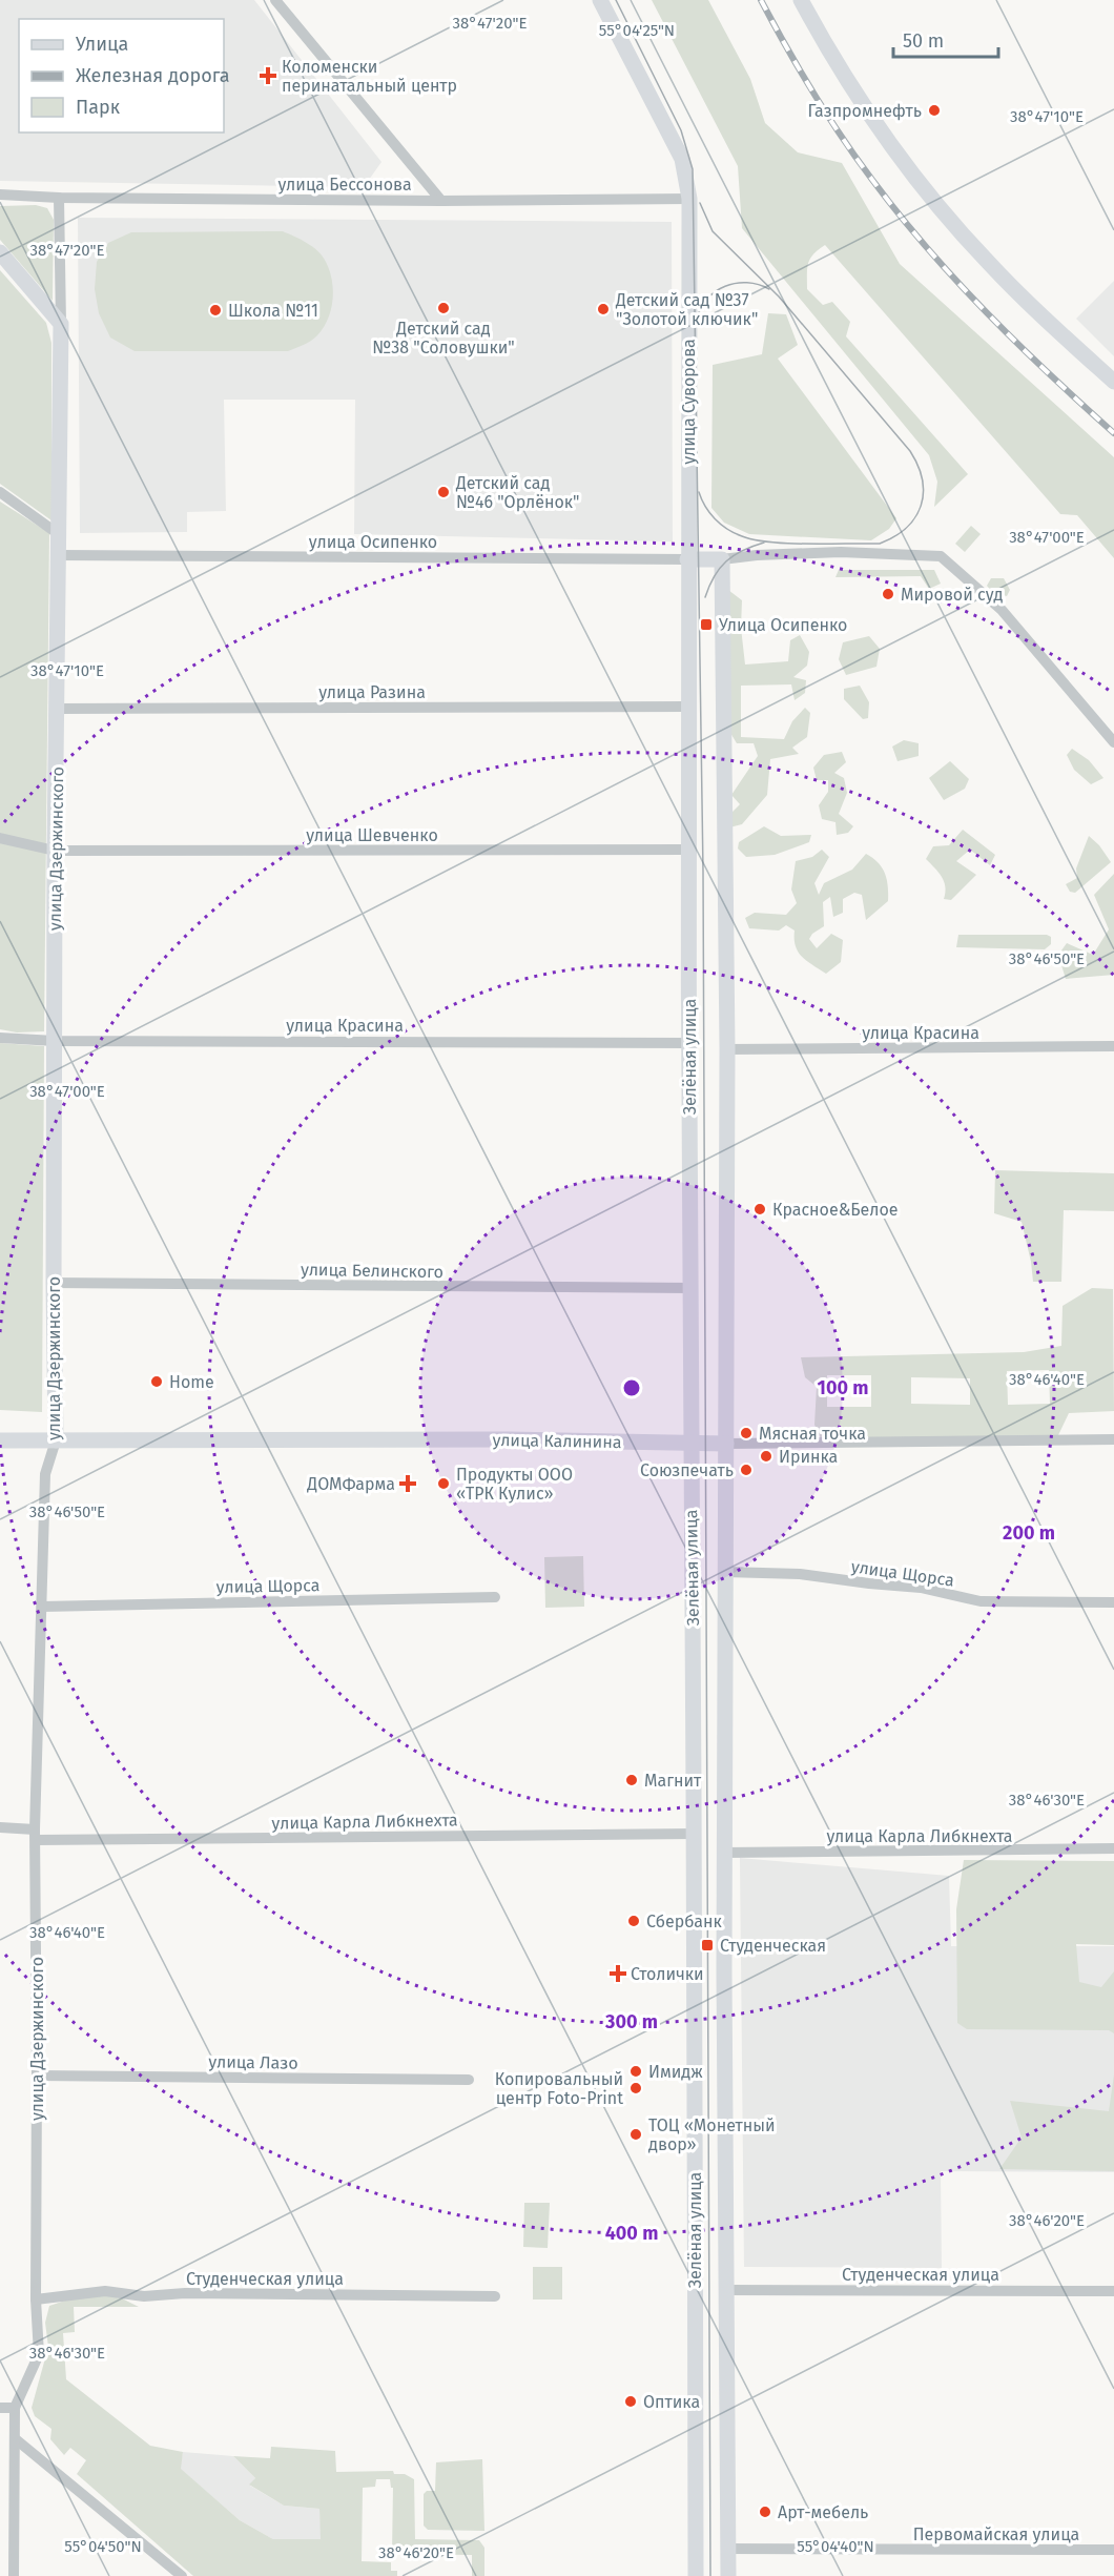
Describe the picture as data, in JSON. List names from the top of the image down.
{
  "streets": {
    "street": [
      "улица Бессонова",
      "улица Суворова",
      "улица Осипенко",
      "улица Разина",
      "улица Шевченко",
      "улица Дзержинского",
      "улица Красина",
      "Зелёная улица",
      "улица Белинского",
      "улица Калинина",
      "улица Щорса",
      "улица Карла Либкнехта",
      "улица Лазо",
      "Студенческая улица",
      "Первомайская улица"
    ]
  },
  "crossings": [
    ["улица Бессонова", "улица Суворова"],
    ["улица Бессонова", "улица Дзержинского"],
    ["улица Суворова", "улица Осипенко"],
    ["улица Суворова", "Зелёная улица"],
    ["улица Осипенко", "улица Дзержинского"],
    ["улица Осипенко", "Зелёная улица"],
    ["улица Разина", "улица Дзержинского"],
    ["улица Разина", "Зелёная улица"],
    ["улица Шевченко", "улица Дзержинского"],
    ["улица Шевченко", "Зелёная улица"],
    ["улица Дзержинского", "улица Красина"],
    ["улица Дзержинского", "улица Белинского"],
    ["улица Дзержинского", "улица Калинина"],
    ["улица Дзержинского", "улица Щорса"],
    ["улица Дзержинского", "улица Карла Либкнехта"],
    ["улица Дзержинского", "улица Лазо"],
    ["улица Дзержинского", "Студенческая улица"],
    ["улица Красина", "Зелёная улица"],
    ["Зелёная улица", "улица Белинского"],
    ["Зелёная улица", "улица Калинина"],
    ["Зелёная улица", "улица Щорса"],
    ["Зелёная улица", "улица Карла Либкнехта"],
    ["Зелёная улица", "Студенческая улица"],
    ["Зелёная улица", "Первомайская улица"]
  ],
  "places": {
    "health": ["Коломенски перинатальный центр", "ДОМФарма", "Столички"],
    "other": [
      "Газпромнефть",
      "Детский сад №38 \"Соловушки\"",
      "Детский сад №37 \"Золотой ключик\"",
      "Школа №11",
      "Детский сад №46 \"Орлёнок\"",
      "Мировой суд",
      "Красное&Белое",
      "Home",
      "Мясная точка",
      "Иринка",
      "Союзпечать",
      "Продукты ООО «ТРК Кулис»",
      "Магнит",
      "Сбербанк",
      "Имидж",
      "Копировальный центр Foto-Print",
      "ТОЦ «Монетный двор»",
      "Оптика",
      "Арт-мебель"
    ],
    "transit": ["Улица Осипенко", "Студенческая"]
  },
  "legend": ["Улица", "Железная дорога", "Парк"],
  "scale_bar": "50 m",
  "coordinates": [
    "38°47'20\"E",
    "55°04'25\"N",
    "38°47'10\"E",
    "38°47'00\"E",
    "38°46'50\"E",
    "38°46'40\"E",
    "38°46'30\"E",
    "38°46'20\"E",
    "55°04'50\"N",
    "55°04'40\"N"
  ],
  "rings": [
    "100 m",
    "200 m",
    "300 m",
    "400 m"
  ]
}
